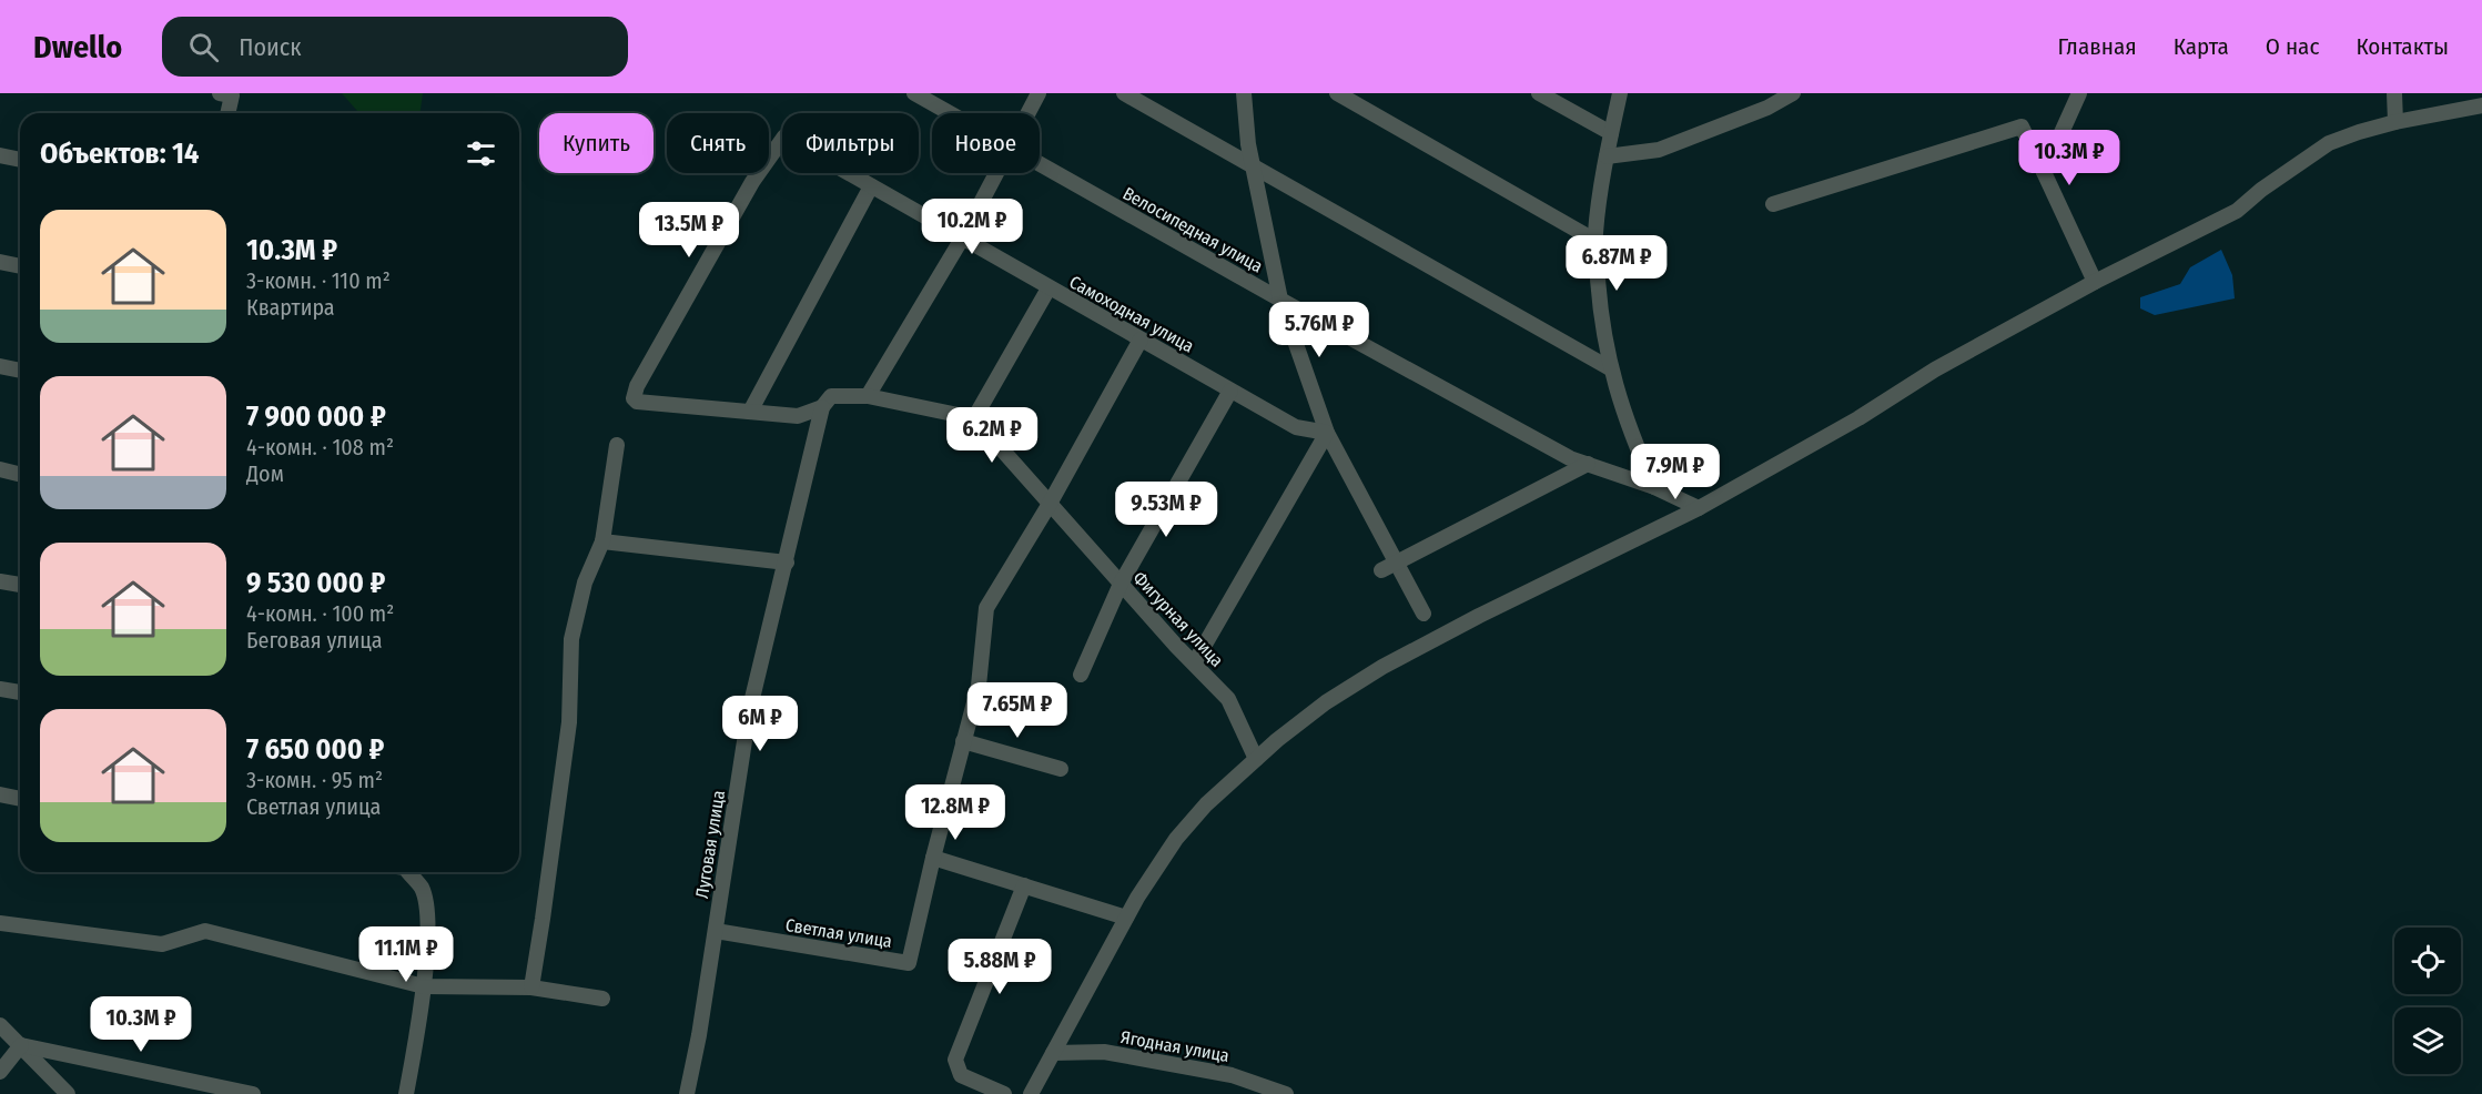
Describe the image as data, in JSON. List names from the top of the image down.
{
  "streets": {
    "street": [
      "Велосипедная улица",
      "Самоходная улица",
      "Фигурная улица",
      "Луговая улица",
      "Светлая улица",
      "Ягодная улица"
    ]
  },
  "crossings": [
    ["Самоходная улица", "Светлая улица"],
    ["Фигурная улица", "Светлая улица"],
    ["Луговая улица", "Светлая улица"]
  ],
  "page": {
    "header": "Dwello",
    "search": "Поиск",
    "nav": [
      "Главная",
      "Карта",
      "О нас",
      "Контакты"
    ],
    "chip": [
      "Купить",
      "Снять",
      "Фильтры",
      "Новое"
    ],
    "heading": "Объектов: 14",
    "price": [
      "10.3M ₽",
      "10.2M ₽",
      "13.5M ₽",
      "6.87M ₽",
      "5.76M ₽",
      "6.2M ₽",
      "7.9M ₽",
      "9.53M ₽",
      "7.65M ₽",
      "6M ₽",
      "12.8M ₽",
      "11.1M ₽",
      "5.88M ₽",
      "10.3M ₽"
    ],
    "list": [
      {
        "name": "10.3M ₽",
        "note": "3-комн. · 110 m² · Квартира"
      },
      {
        "name": "7 900 000 ₽",
        "note": "4-комн. · 108 m² · Дом"
      },
      {
        "name": "9 530 000 ₽",
        "note": "4-комн. · 100 m² · Беговая улица"
      },
      {
        "name": "7 650 000 ₽",
        "note": "3-комн. · 95 m² · Светлая улица"
      }
    ]
  }
}
